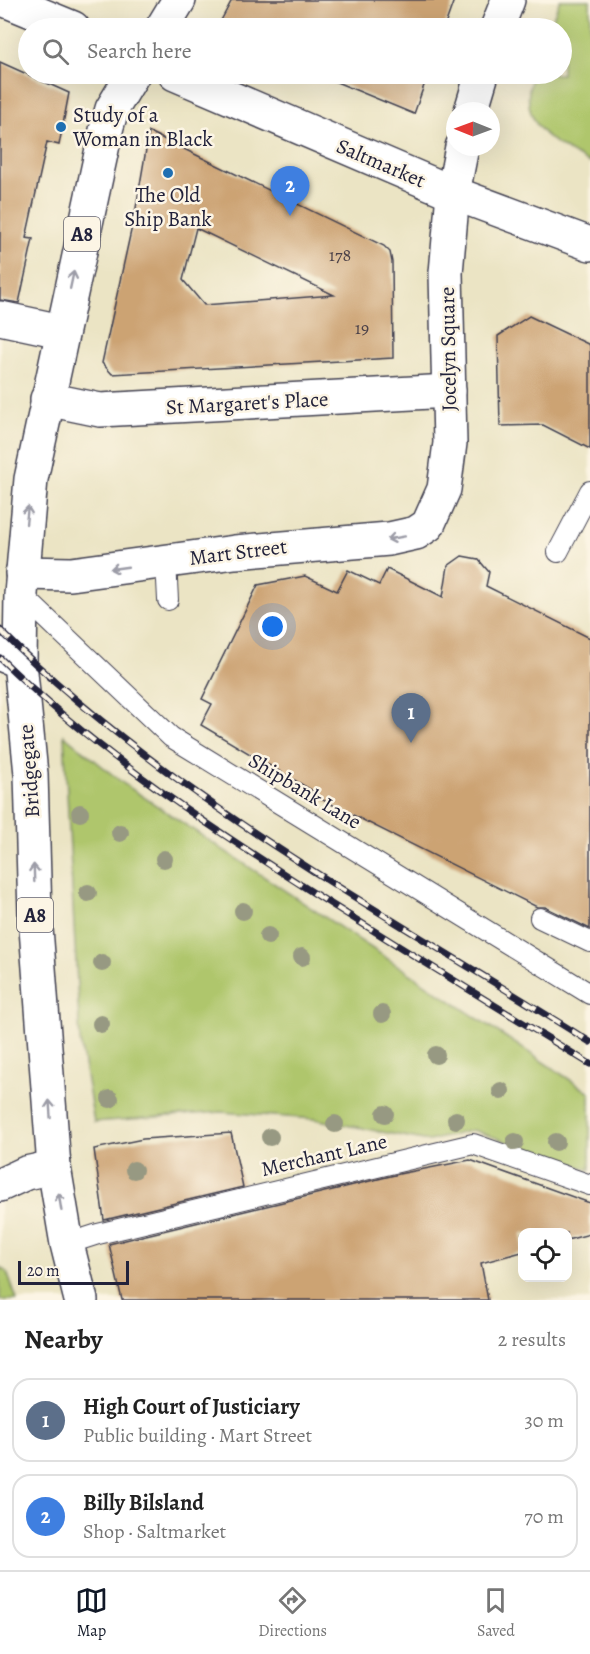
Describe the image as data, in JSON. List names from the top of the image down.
{
  "streets": {
    "main road": [
      "Saltmarket",
      "A8",
      "Jocelyn Square",
      "St Margaret's Place",
      "Mart Street",
      "Bridgegate"
    ],
    "lane": ["Shipbank Lane", "Merchant Lane"]
  },
  "crossings": [
    ["Saltmarket", "Jocelyn Square"],
    ["Jocelyn Square", "St Margaret's Place"],
    ["Jocelyn Square", "Mart Street"],
    ["St Margaret's Place", "Bridgegate"],
    ["Mart Street", "Bridgegate"],
    ["Mart Street", "Shipbank Lane"],
    ["Bridgegate", "Shipbank Lane"],
    ["Bridgegate", "Merchant Lane"]
  ],
  "one_way": ["Mart Street", "Bridgegate"],
  "places": ["Study of a Woman in Black", "The Old Ship Bank"],
  "house_numbers": ["178", "19"],
  "scale_bar": "20 m",
  "north": "left",
  "page": {
    "search": "Search here",
    "pins": ["2", "1"],
    "scale": "20 m",
    "heading": ["Nearby", "2 results"],
    "list": [
      {
        "mark": "1",
        "name": "High Court of Justiciary",
        "note": "Public building · Mart Street",
        "value": "30 m"
      },
      {
        "mark": "2",
        "name": "Billy Bilsland",
        "note": "Shop · Saltmarket",
        "value": "70 m"
      }
    ],
    "nav": ["Map", "Directions", "Saved"]
  }
}
